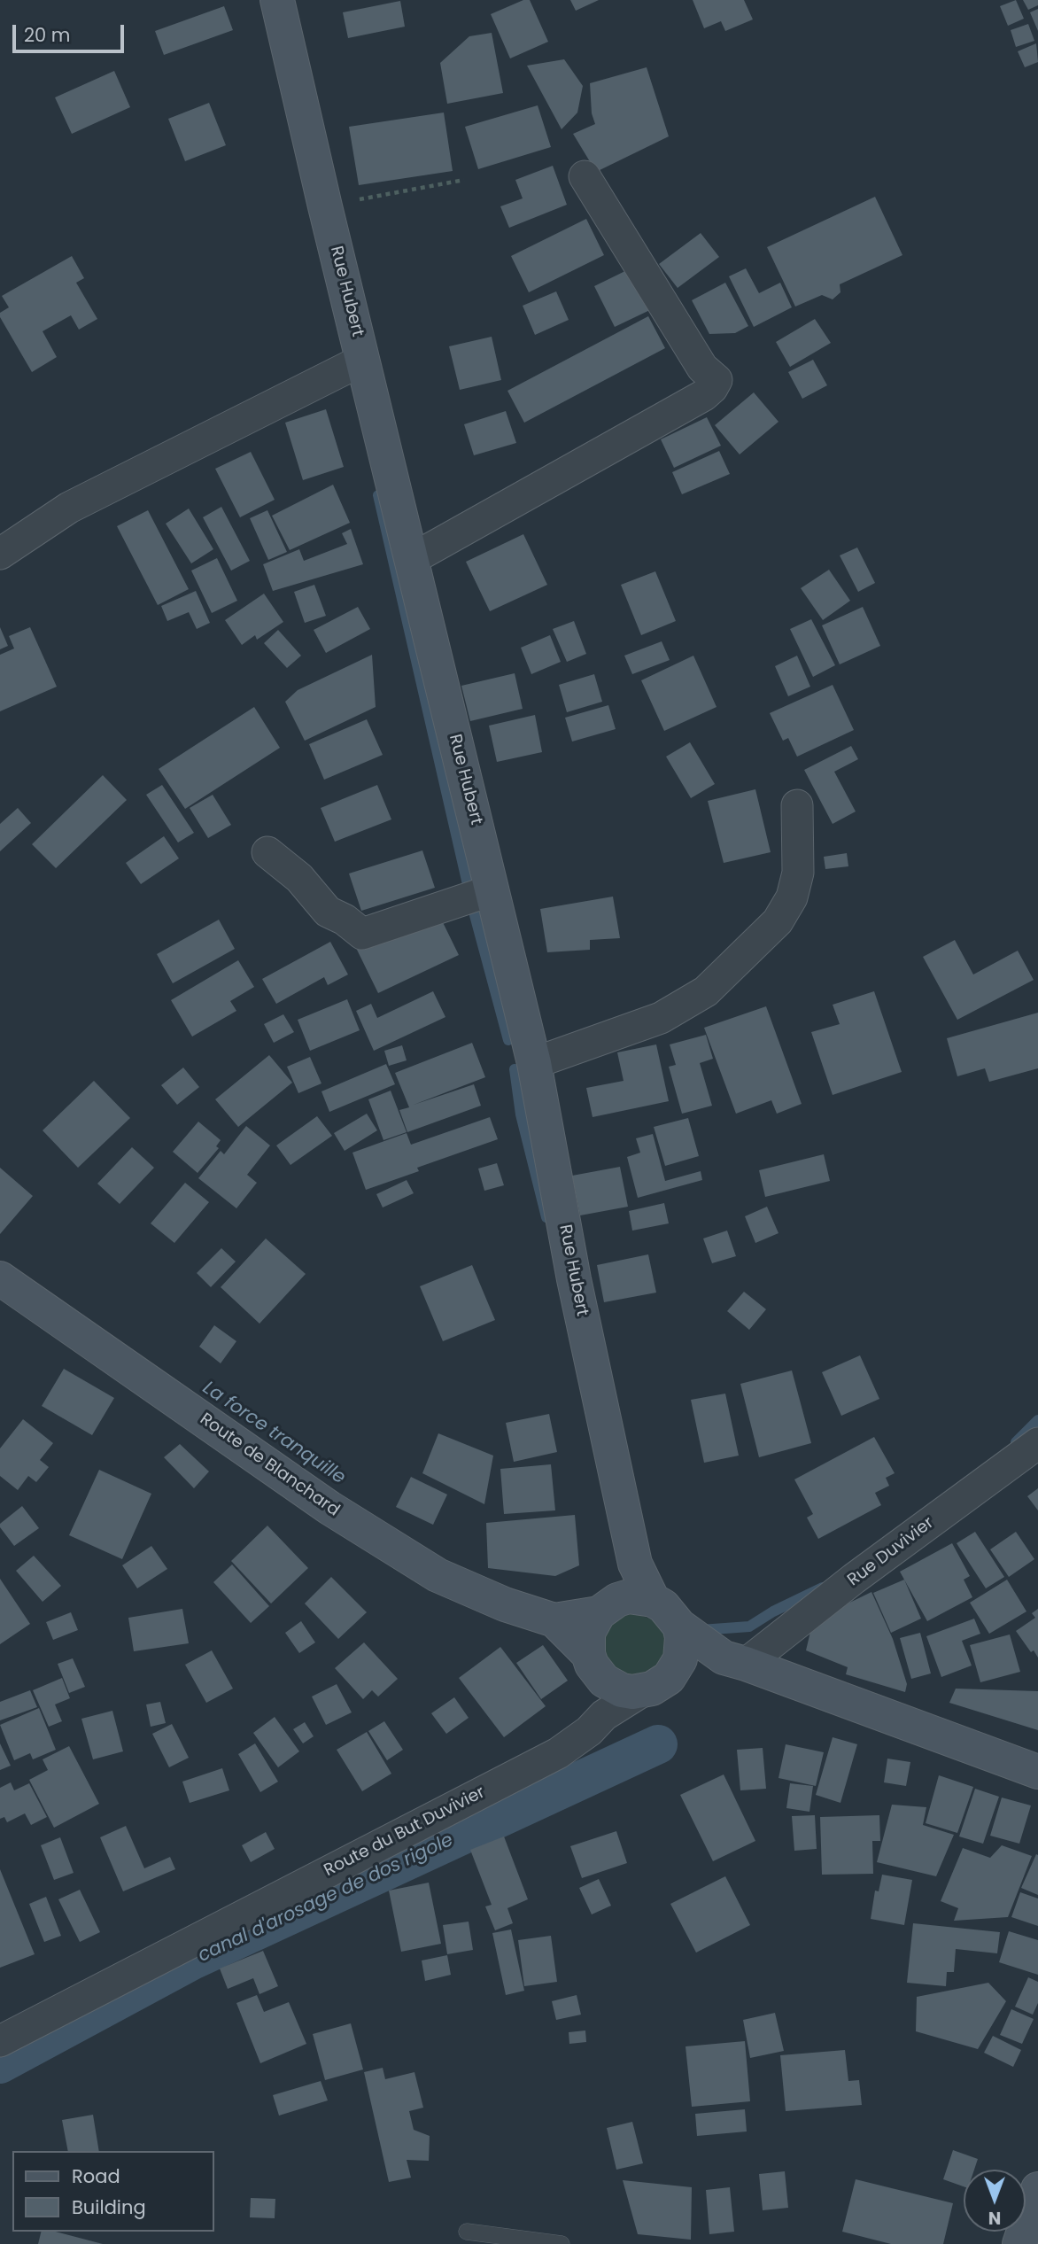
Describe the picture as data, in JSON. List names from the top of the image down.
{
  "streets": {
    "street": [
      "Rue Hubert",
      "Route de Blanchard",
      "Rue Duvivier",
      "Route du But Duvivier"
    ]
  },
  "crossings": [
    ["Rue Hubert", "Route de Blanchard"],
    ["Rue Hubert", "Route du But Duvivier"],
    ["Route de Blanchard", "Route du But Duvivier"]
  ],
  "water": ["La force tranquille", "canal d'arosage de dos rigole"],
  "legend": ["Road", "Building"],
  "scale_bar": "20 m",
  "north": "bottom"
}
